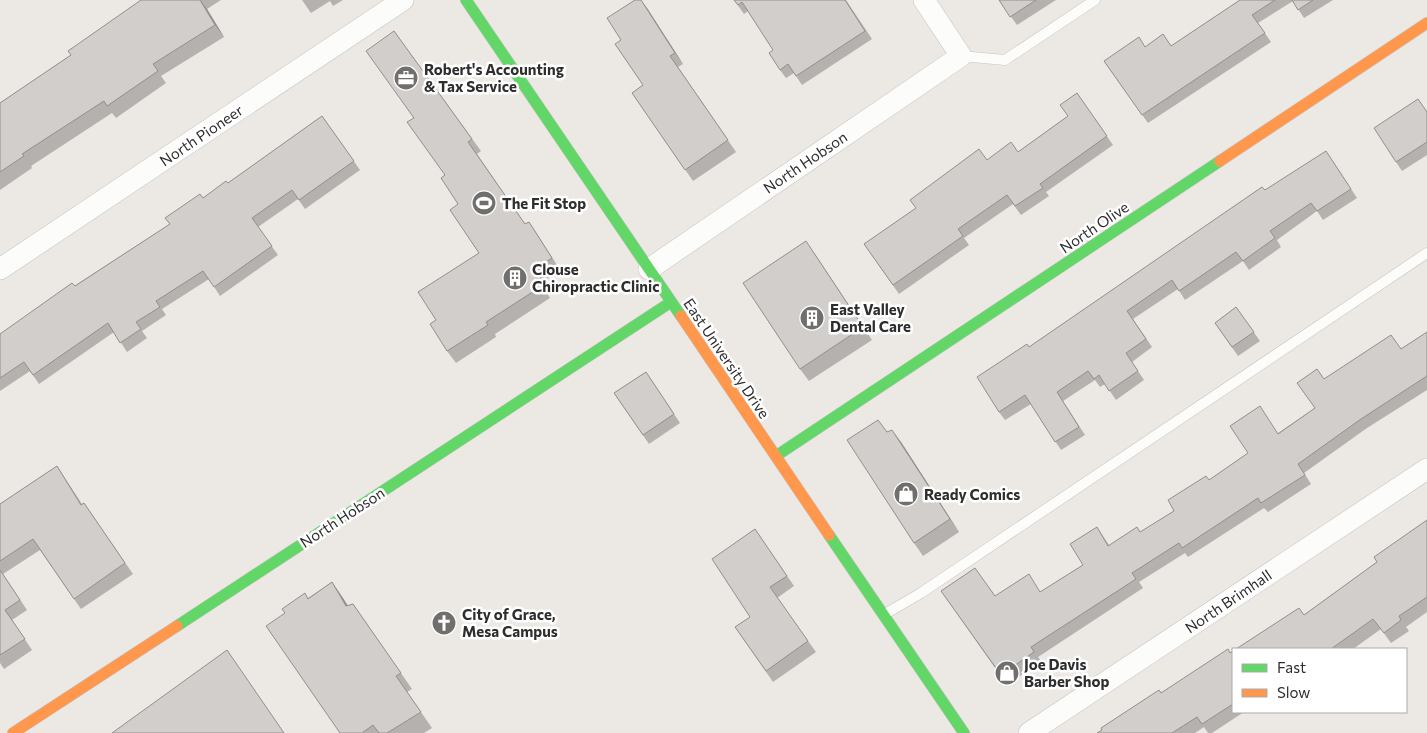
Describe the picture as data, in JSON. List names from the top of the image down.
{
  "streets": {
    "street": [
      "North Pioneer",
      "North Hobson",
      "North Olive",
      "East University Drive",
      "North Brimhall"
    ]
  },
  "crossings": [
    ["North Hobson", "East University Drive"],
    ["North Olive", "East University Drive"]
  ],
  "places": {
    "office": ["Robert's Accounting & Tax Service"],
    "sports": ["The Fit Stop"],
    "building": ["Clouse Chiropractic Clinic", "East Valley Dental Care"],
    "shop": ["Ready Comics", "Joe Davis Barber Shop"],
    "church": ["City of Grace, Mesa Campus"]
  },
  "legend": ["Fast", "Slow"]
}
